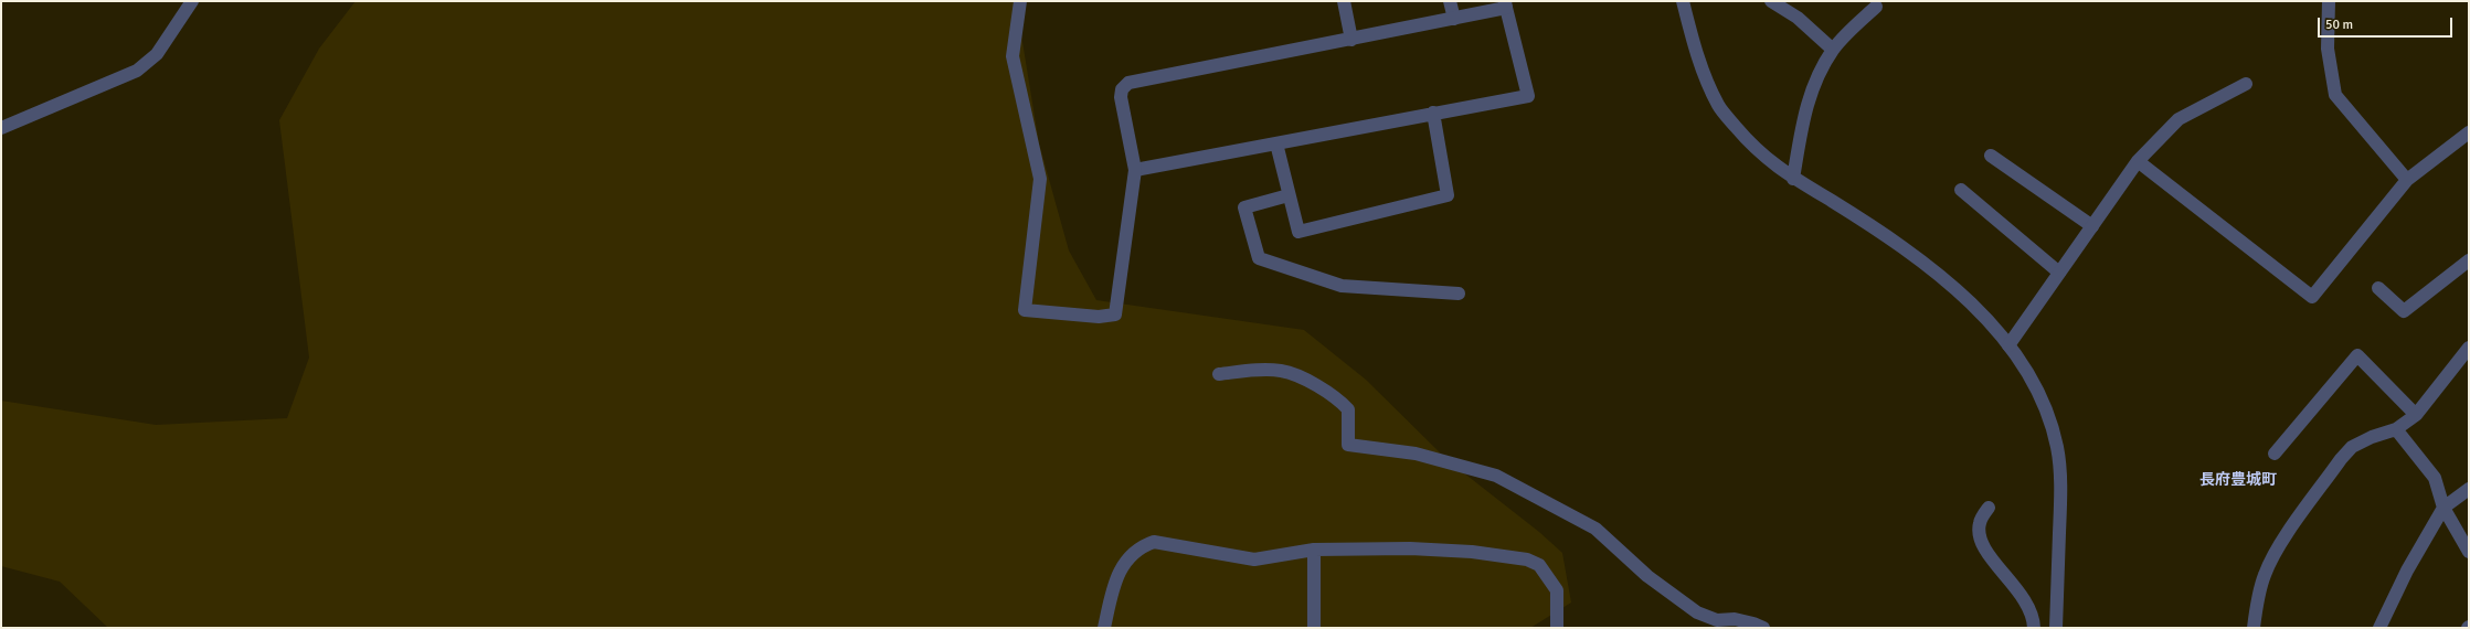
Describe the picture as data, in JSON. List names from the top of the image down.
{
  "districts": ["長府豊城町"],
  "scale_bar": "50 m"
}
